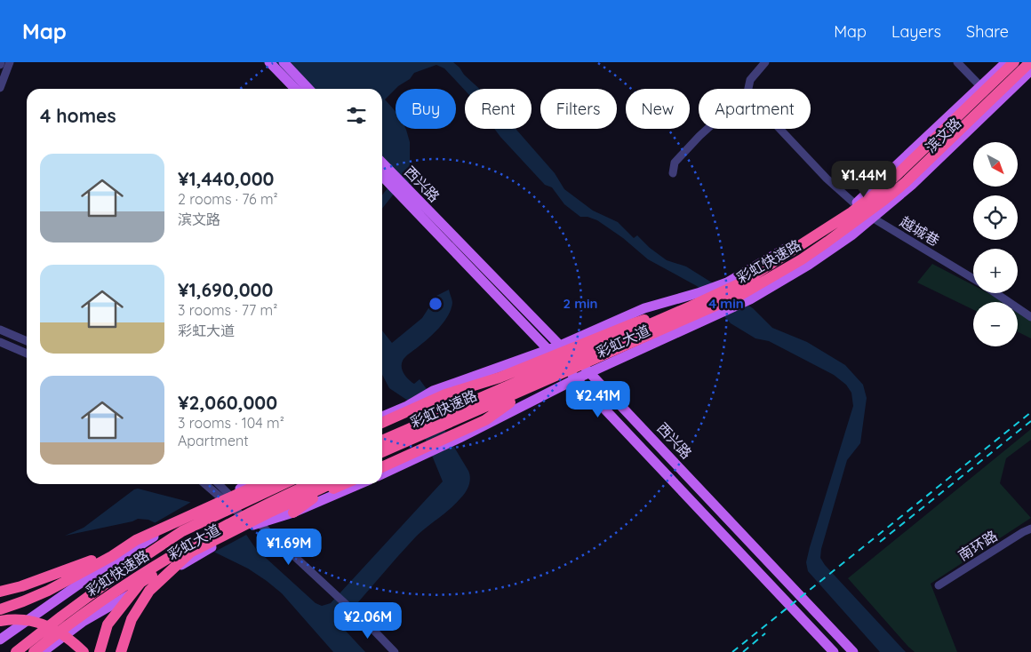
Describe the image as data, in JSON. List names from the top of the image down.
{
  "streets": {
    "highway": ["彩虹快速路"],
    "main road": ["滨文路", "西兴路", "彩虹大道"],
    "street": ["越城巷", "南环路"]
  },
  "crossings": [
    ["滨文路", "越城巷"],
    ["滨文路", "彩虹大道"],
    ["西兴路", "彩虹大道"],
    ["越城巷", "彩虹大道"]
  ],
  "north": "bottom right",
  "page": {
    "header": "Map",
    "nav": ["Map", "Layers", "Share"],
    "chip": [
      "Buy",
      "Rent",
      "Filters",
      "New",
      "Apartment"
    ],
    "heading": "4 homes",
    "map_buttons": ["+", "−"],
    "list": [
      {
        "name": "¥1,440,000",
        "note": "2 rooms · 76 m² · 滨文路"
      },
      {
        "name": "¥1,690,000",
        "note": "3 rooms · 77 m² · 彩虹大道"
      },
      {
        "name": "¥2,060,000",
        "note": "3 rooms · 104 m² · Apartment"
      }
    ],
    "price": [
      "¥1.44M",
      "¥2.41M",
      "¥1.69M",
      "¥2.06M"
    ]
  },
  "rings": ["2 min", "4 min"]
}
